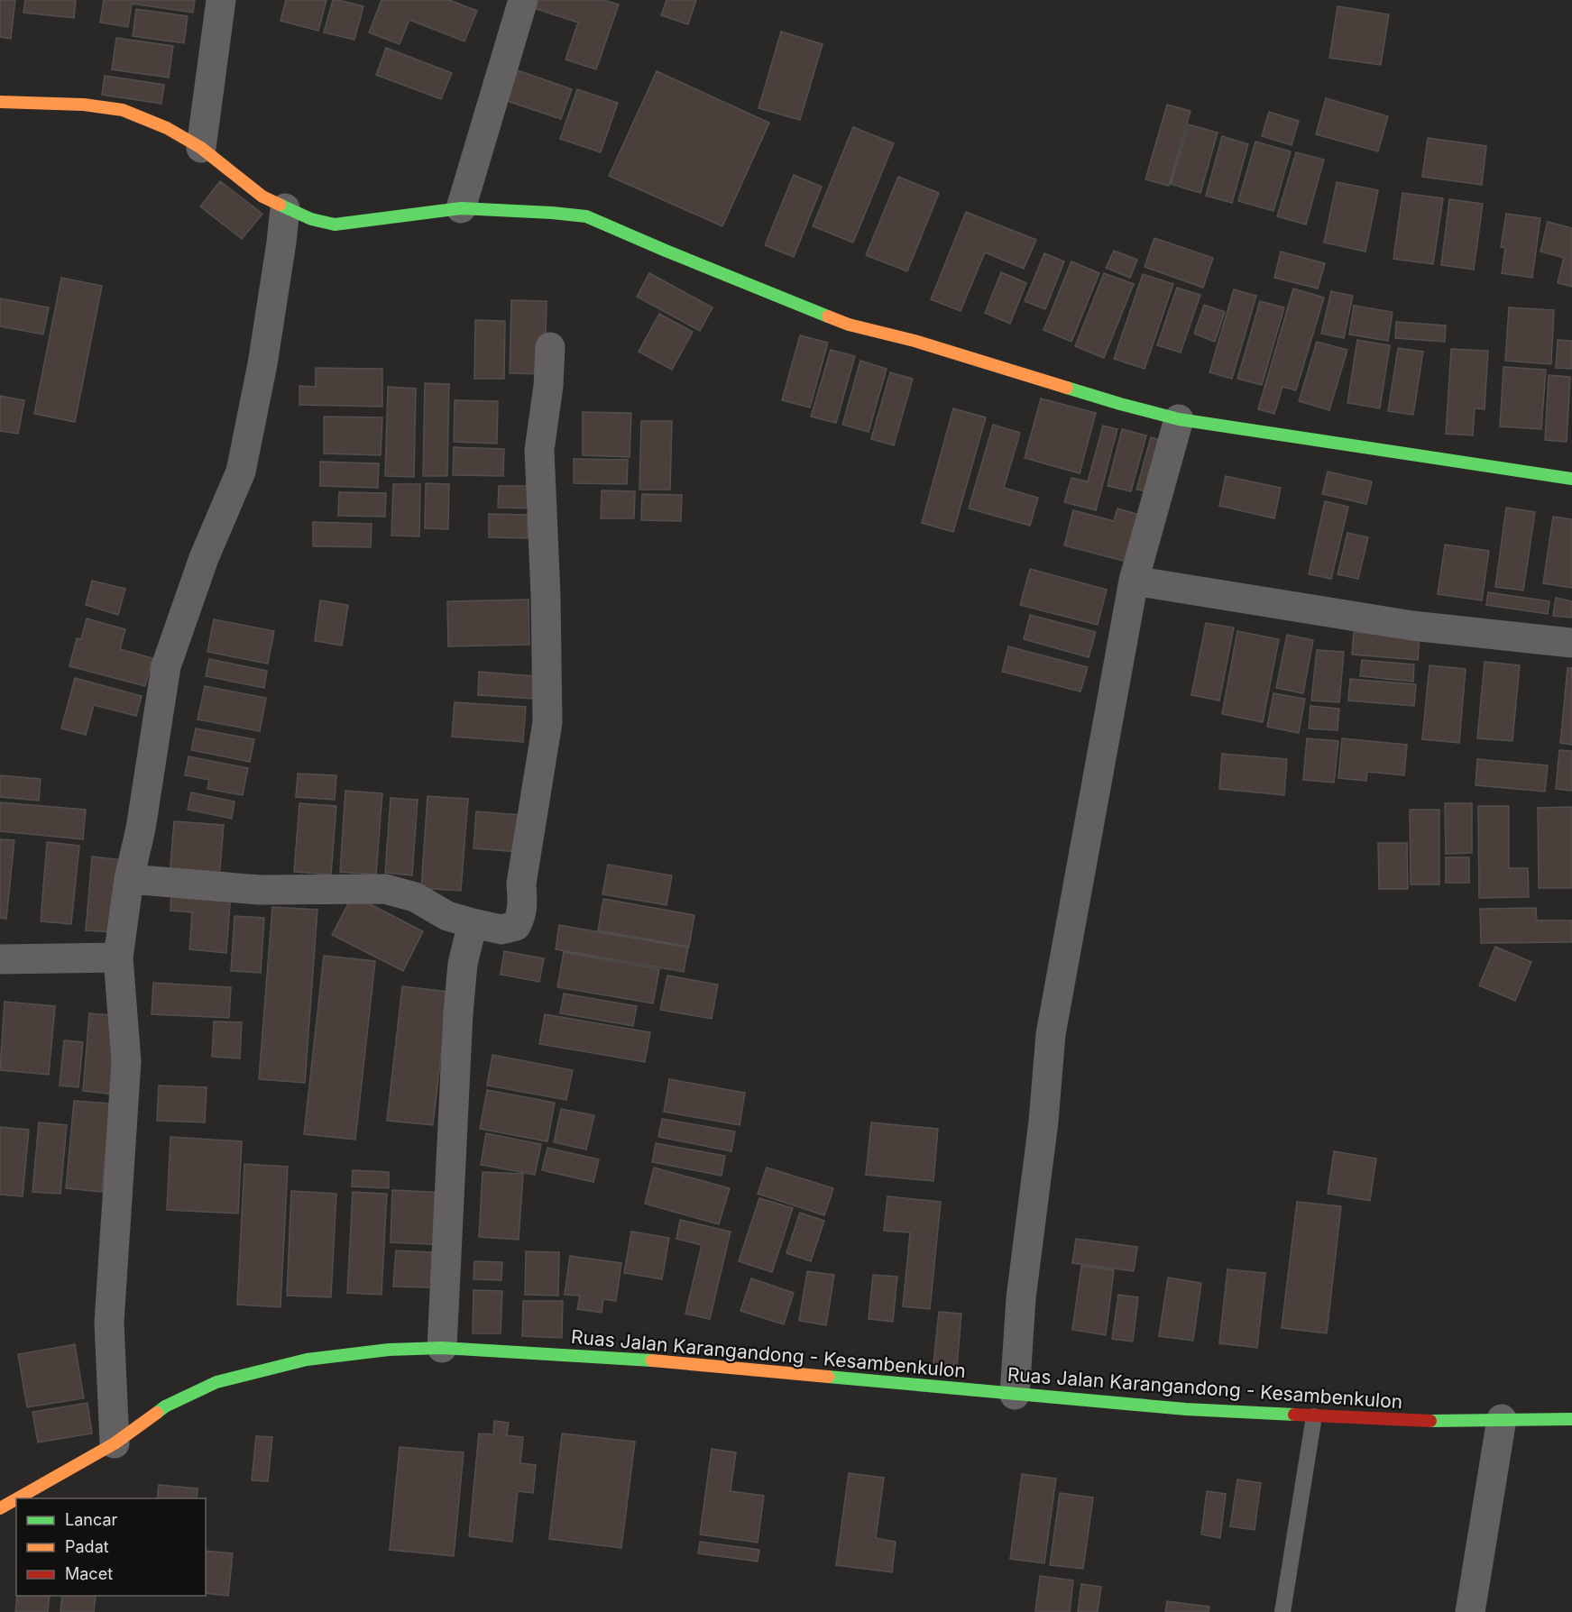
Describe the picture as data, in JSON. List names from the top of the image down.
{
  "streets": {
    "street": ["Ruas Jalan Karangandong - Kesambenkulon"]
  },
  "legend": ["Lancar", "Padat", "Macet"]
}
